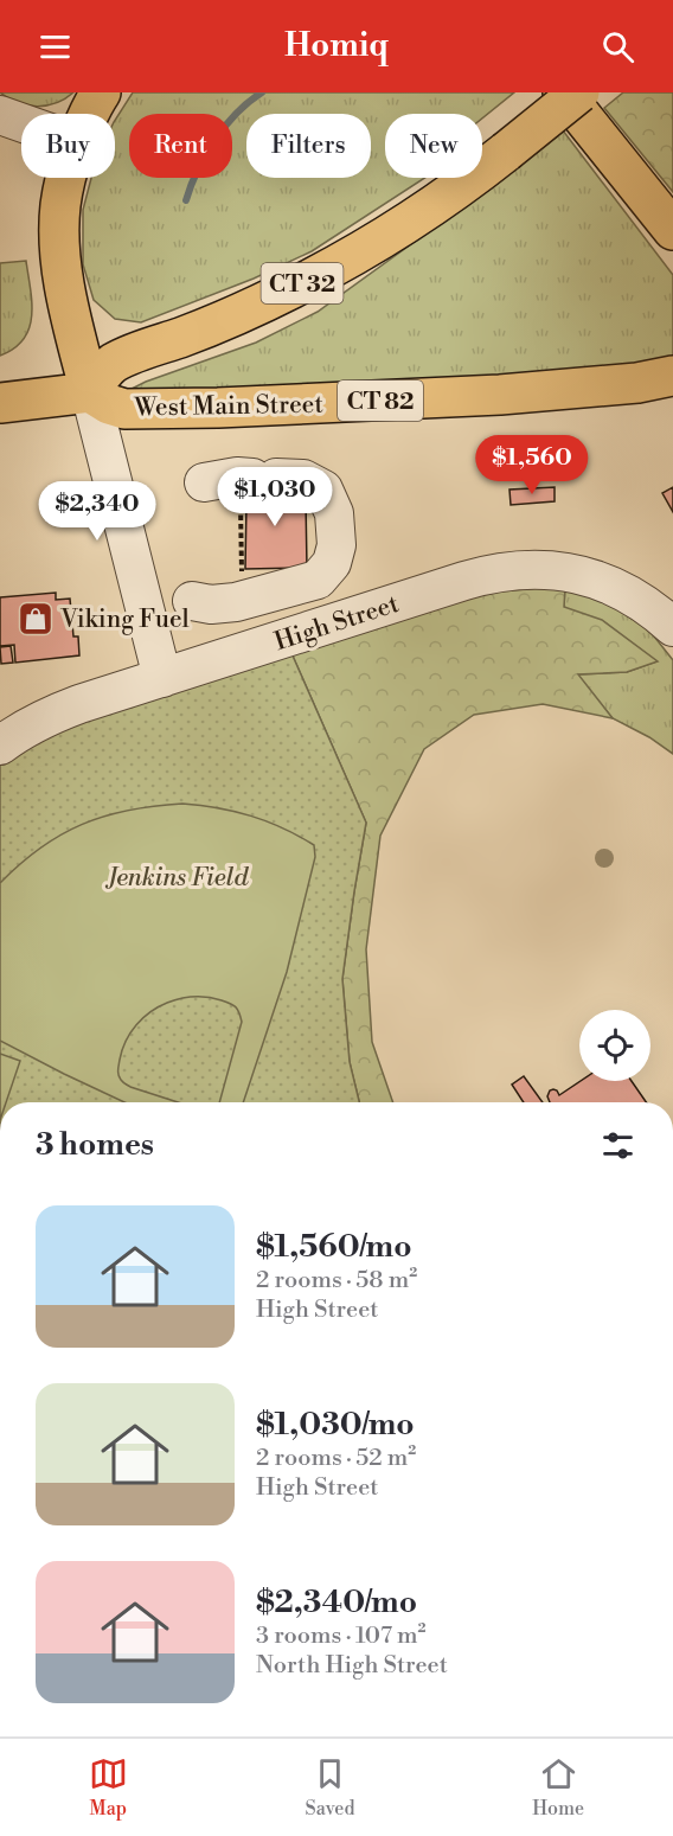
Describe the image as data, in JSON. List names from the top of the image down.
{
  "streets": {
    "main road": ["CT 32", "CT 82", "West Main Street"],
    "street": ["High Street"]
  },
  "crossings": [
    ["CT 32", "West Main Street"]
  ],
  "parks": ["Jenkins Field"],
  "places": {
    "shop": ["Viking Fuel"]
  },
  "page": {
    "header": "Homiq",
    "chip": [
      "Buy",
      "Rent",
      "Filters",
      "New"
    ],
    "price": ["$1,560", "$1,030", "$2,340"],
    "heading": "3 homes",
    "list": [
      {
        "name": "$1,560/mo",
        "note": "2 rooms · 58 m² · High Street"
      },
      {
        "name": "$1,030/mo",
        "note": "2 rooms · 52 m² · High Street"
      },
      {
        "name": "$2,340/mo",
        "note": "3 rooms · 107 m² · North High Street"
      }
    ],
    "tabs": ["Map", "Saved", "Home"]
  }
}
